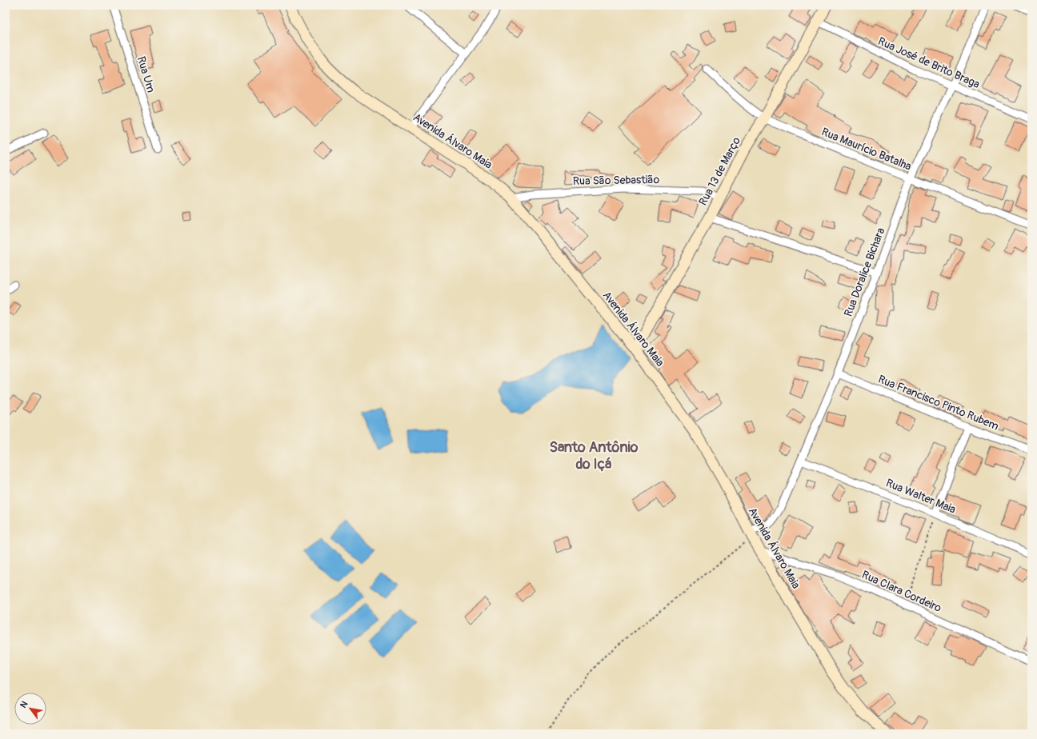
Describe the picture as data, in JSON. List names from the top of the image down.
{
  "streets": {
    "street": [
      "Rua José de Brito Braga",
      "Rua Um",
      "Avenida Álvaro Maia",
      "Rua Maurício Batalha",
      "Rua 13 de Março",
      "Rua São Sebastião",
      "Rua Doralice Bichara",
      "Rua Francisco Pinto Rubem",
      "Rua Walter Maia",
      "Rua Clara Cordeiro"
    ]
  },
  "crossings": [
    ["Rua José de Brito Braga", "Rua 13 de Março"],
    ["Rua José de Brito Braga", "Rua Doralice Bichara"],
    ["Avenida Álvaro Maia", "Rua 13 de Março"],
    ["Avenida Álvaro Maia", "Rua São Sebastião"],
    ["Avenida Álvaro Maia", "Rua Doralice Bichara"],
    ["Avenida Álvaro Maia", "Rua Clara Cordeiro"],
    ["Rua Maurício Batalha", "Rua 13 de Março"],
    ["Rua Maurício Batalha", "Rua Doralice Bichara"],
    ["Rua 13 de Março", "Rua São Sebastião"],
    ["Rua Doralice Bichara", "Rua Francisco Pinto Rubem"],
    ["Rua Doralice Bichara", "Rua Walter Maia"]
  ],
  "districts": ["Santo Antônio do Içá"],
  "north": "top left"
}
